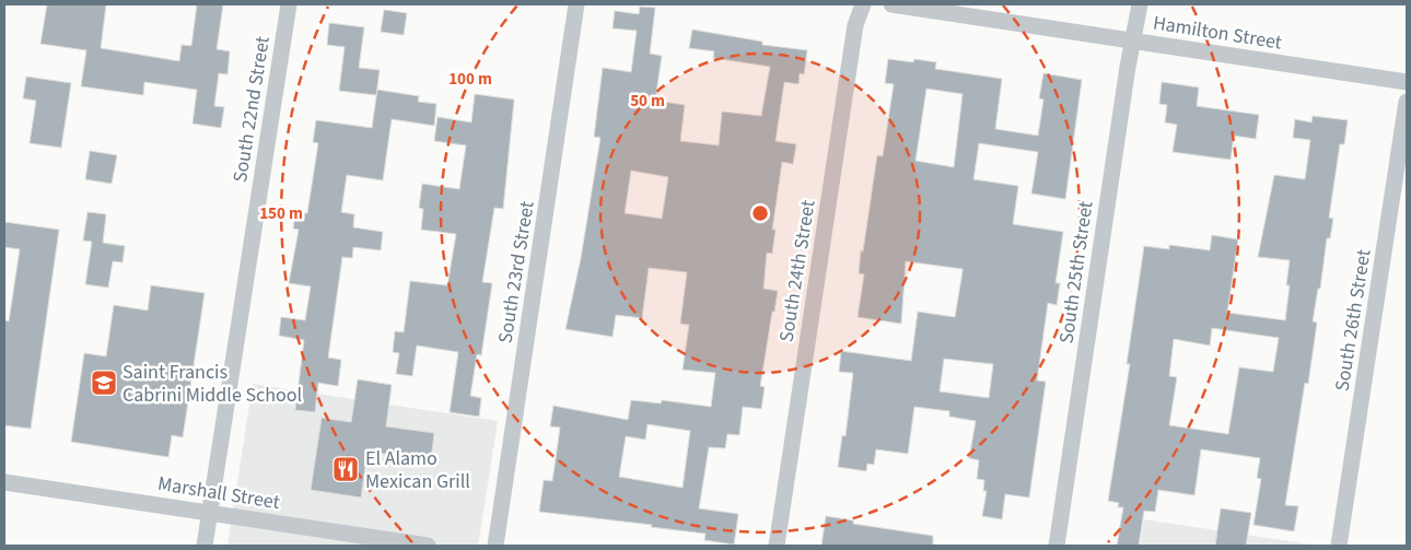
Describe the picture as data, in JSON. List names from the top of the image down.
{
  "streets": {
    "street": [
      "Hamilton Street",
      "South 22nd Street",
      "South 24th Street",
      "South 23rd Street",
      "South 25th Street",
      "South 26th Street",
      "Marshall Street"
    ]
  },
  "crossings": [
    ["Hamilton Street", "South 25th Street"],
    ["South 22nd Street", "Marshall Street"]
  ],
  "places": {
    "school or university": ["Saint Francis Cabrini Middle School"],
    "restaurant": ["El Alamo Mexican Grill"]
  },
  "rings": ["100 m", "50 m", "150 m"]
}
